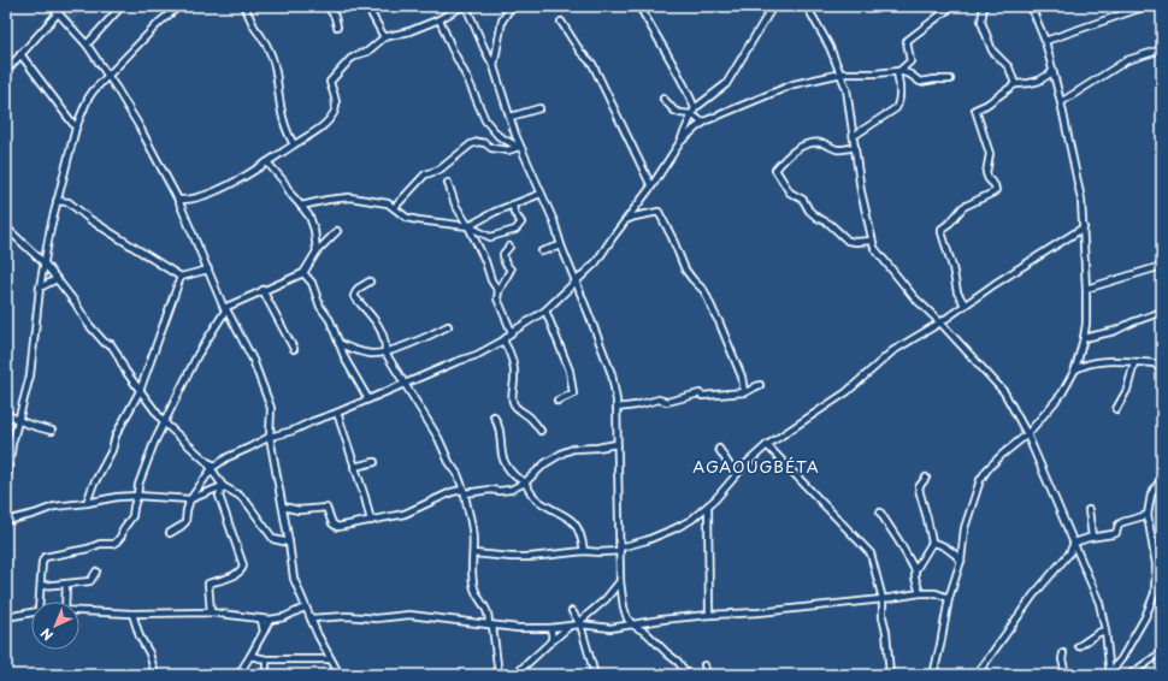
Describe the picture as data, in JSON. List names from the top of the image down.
{
  "districts": ["AGAOUGBÉTA"],
  "north": "bottom left"
}
